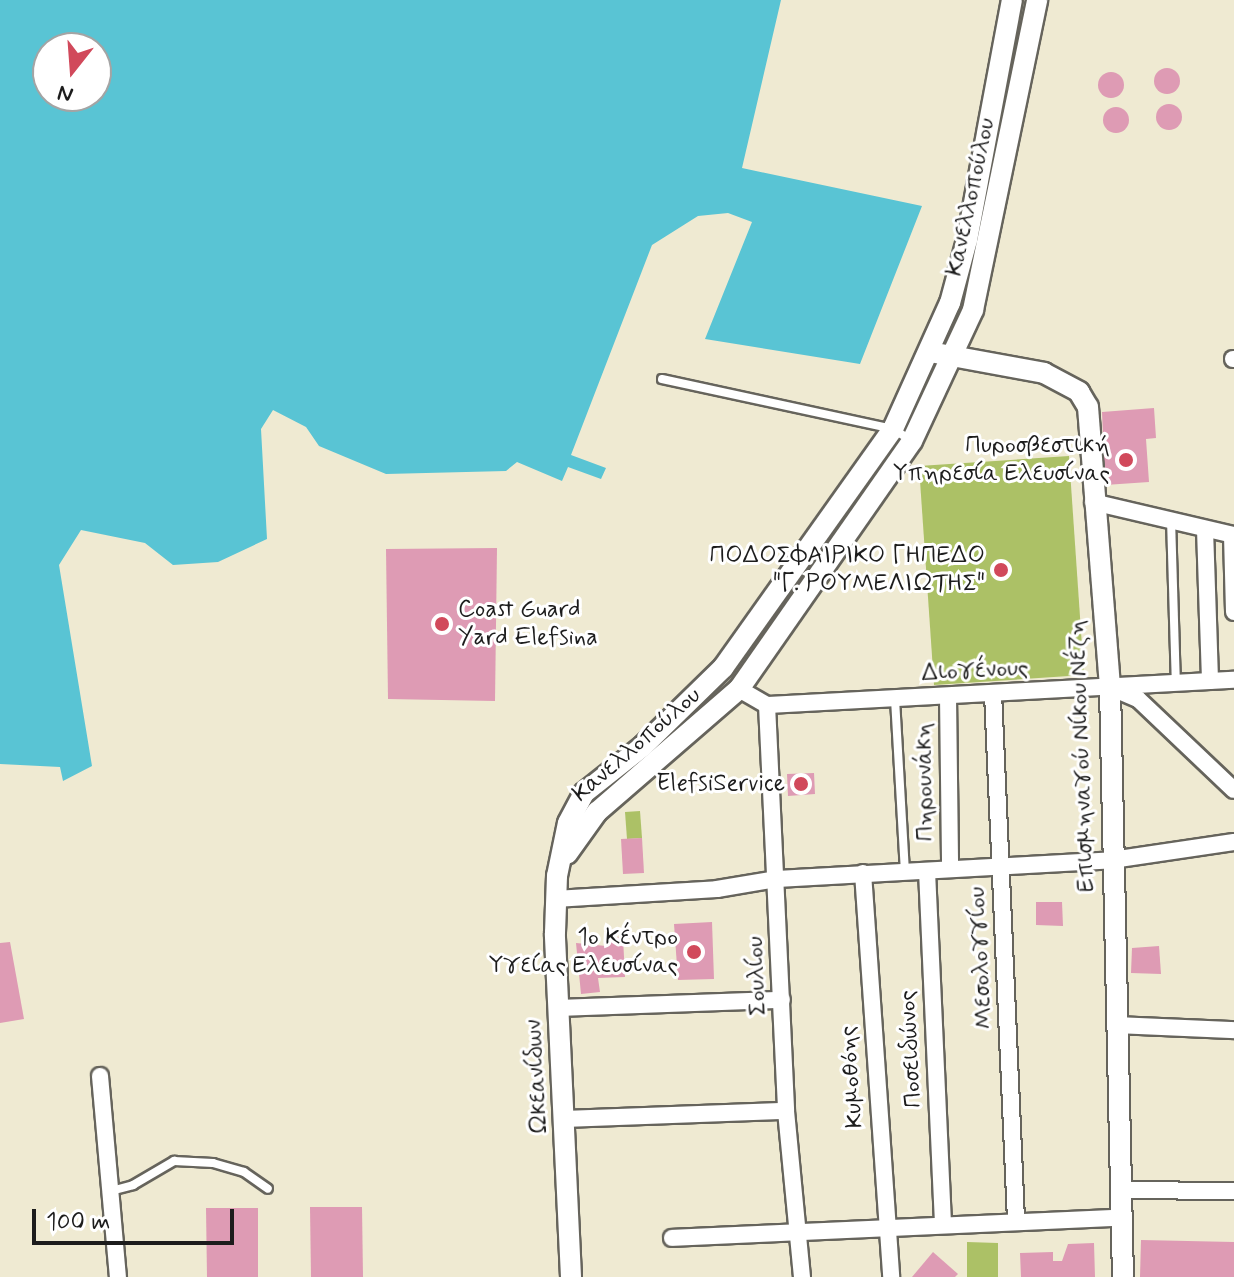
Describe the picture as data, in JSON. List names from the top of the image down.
{
  "streets": {
    "street": [
      "Κανελλοπούλου",
      "Διογένους",
      "Επισμηναγού Νίκου Νέζη",
      "Πηρουνάκη",
      "Μεσολογγίου",
      "Σουλίου",
      "Ποσειδώνος",
      "Ωκεανίδων",
      "Κυμοθόης"
    ]
  },
  "crossings": [
    ["Κανελλοπούλου", "Επισμηναγού Νίκου Νέζη"],
    ["Κανελλοπούλου", "Ωκεανίδων"],
    ["Διογένους", "Επισμηναγού Νίκου Νέζη"],
    ["Διογένους", "Πηρουνάκη"],
    ["Διογένους", "Μεσολογγίου"],
    ["Διογένους", "Σουλίου"]
  ],
  "places": [
    "Πυροσβεστική Υπηρεσία Ελευσίνας",
    "ΠΟΔΟΣΦΑΙΡΙΚΟ ΓΗΠΕΔΟ \"Γ. ΡΟΥΜΕΛΙΩΤΗΣ\"",
    "Coast Guard Yard Elefsina",
    "ElefsiService",
    "1ο Κέντρο Υγείας Ελευσίνας"
  ],
  "scale_bar": "100 m",
  "north": "bottom"
}
